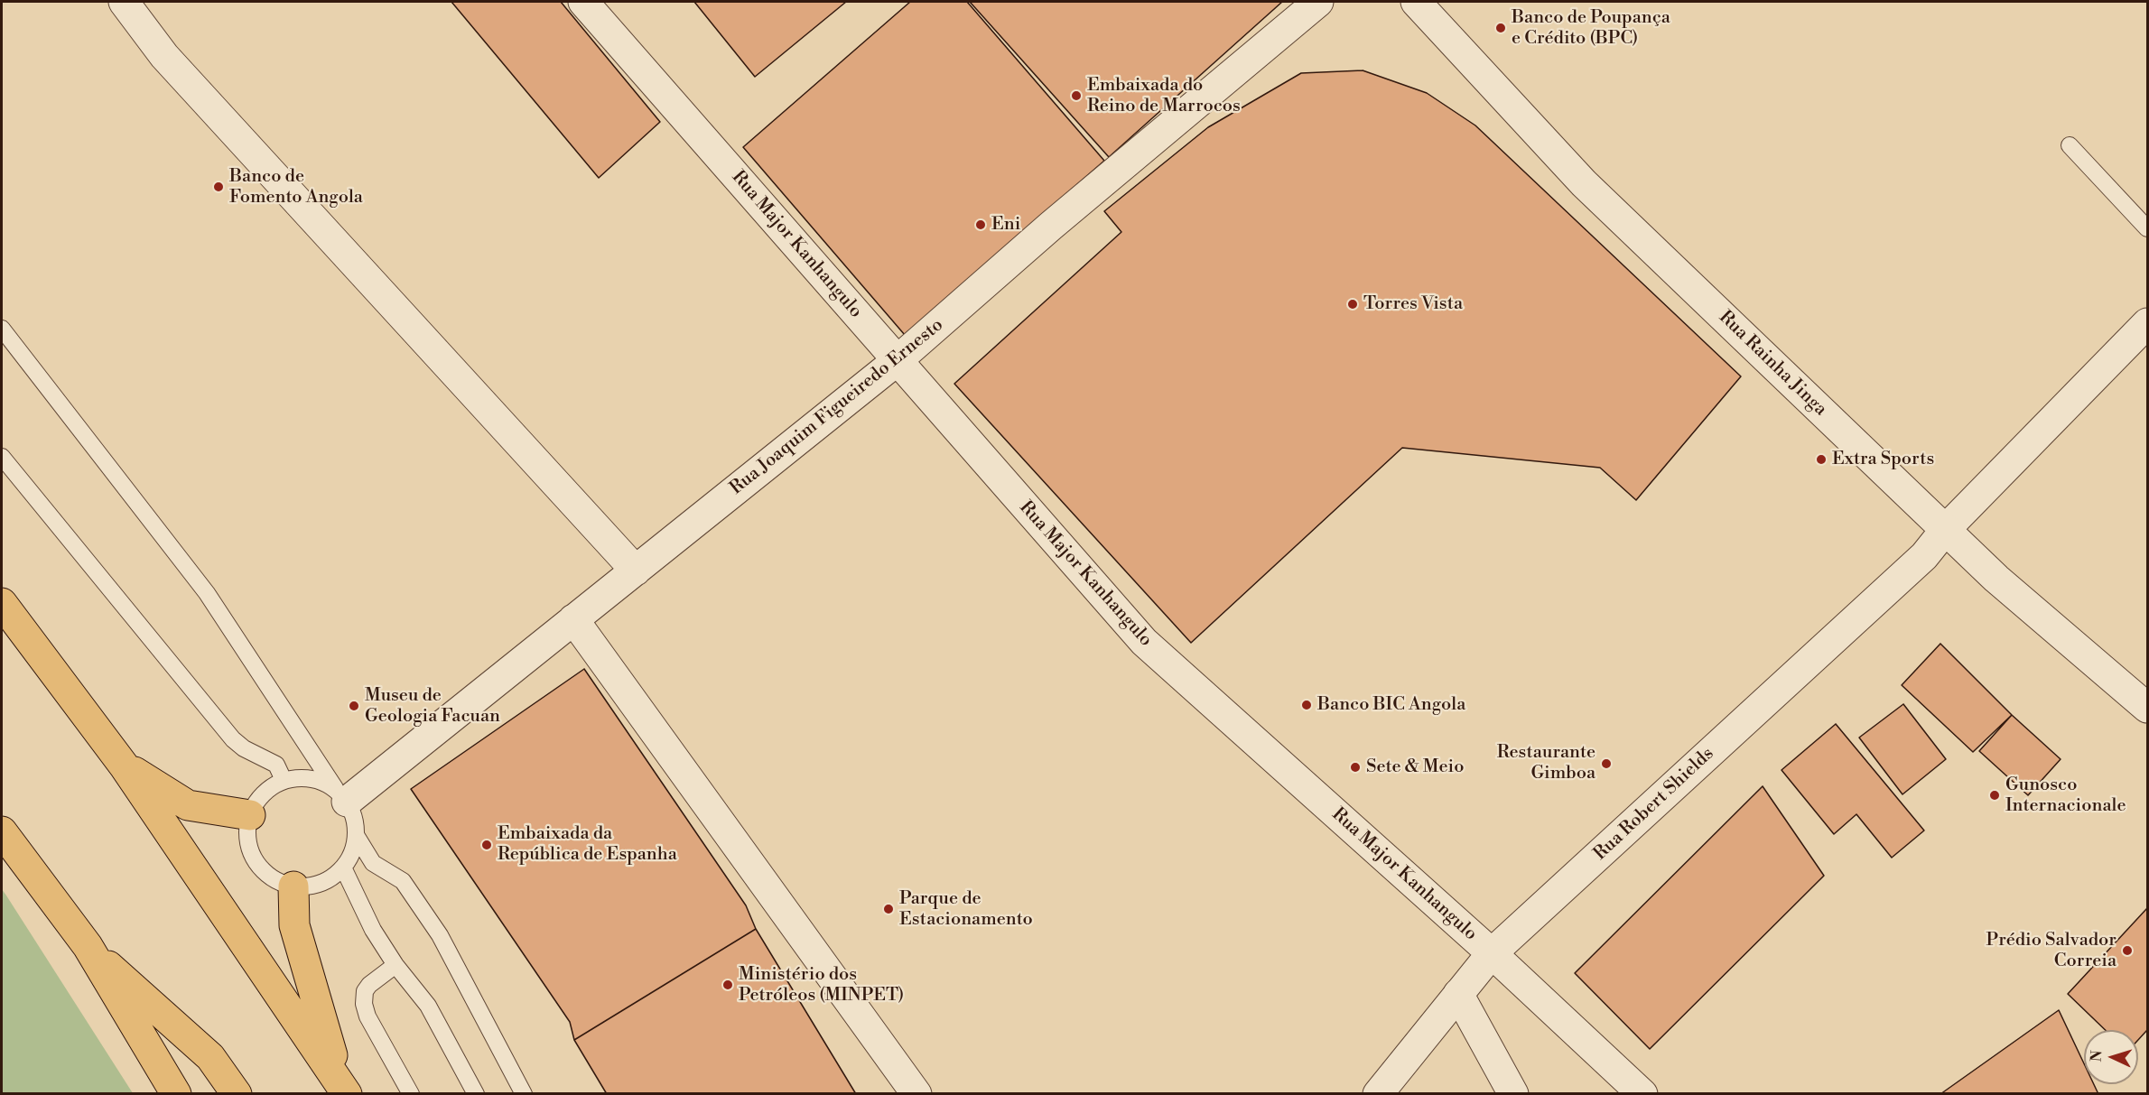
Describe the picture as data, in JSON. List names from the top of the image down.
{
  "streets": {
    "street": [
      "Rua Major Kanhangulo",
      "Rua Rainha Jinga",
      "Rua Joaquim Figueiredo Ernesto",
      "Rua Robert Shields"
    ]
  },
  "crossings": [
    ["Rua Major Kanhangulo", "Rua Joaquim Figueiredo Ernesto"],
    ["Rua Major Kanhangulo", "Rua Robert Shields"],
    ["Rua Rainha Jinga", "Rua Robert Shields"]
  ],
  "places": [
    "Banco de Poupança e Crédito (BPC)",
    "Embaixada do Reino de Marrocos",
    "Banco de Fomento Angola",
    "Eni",
    "Torres Vista",
    "Extra Sports",
    "Banco BIC Angola",
    "Museu de Geologia Facuan",
    "Restaurante Gimboa",
    "Sete & Meio",
    "Gunosco Internacionale",
    "Embaixada da República de Espanha",
    "Parque de Estacionamento",
    "Prédio Salvador Correia",
    "Ministério dos Petróleos (MINPET)"
  ],
  "north": "left"
}
